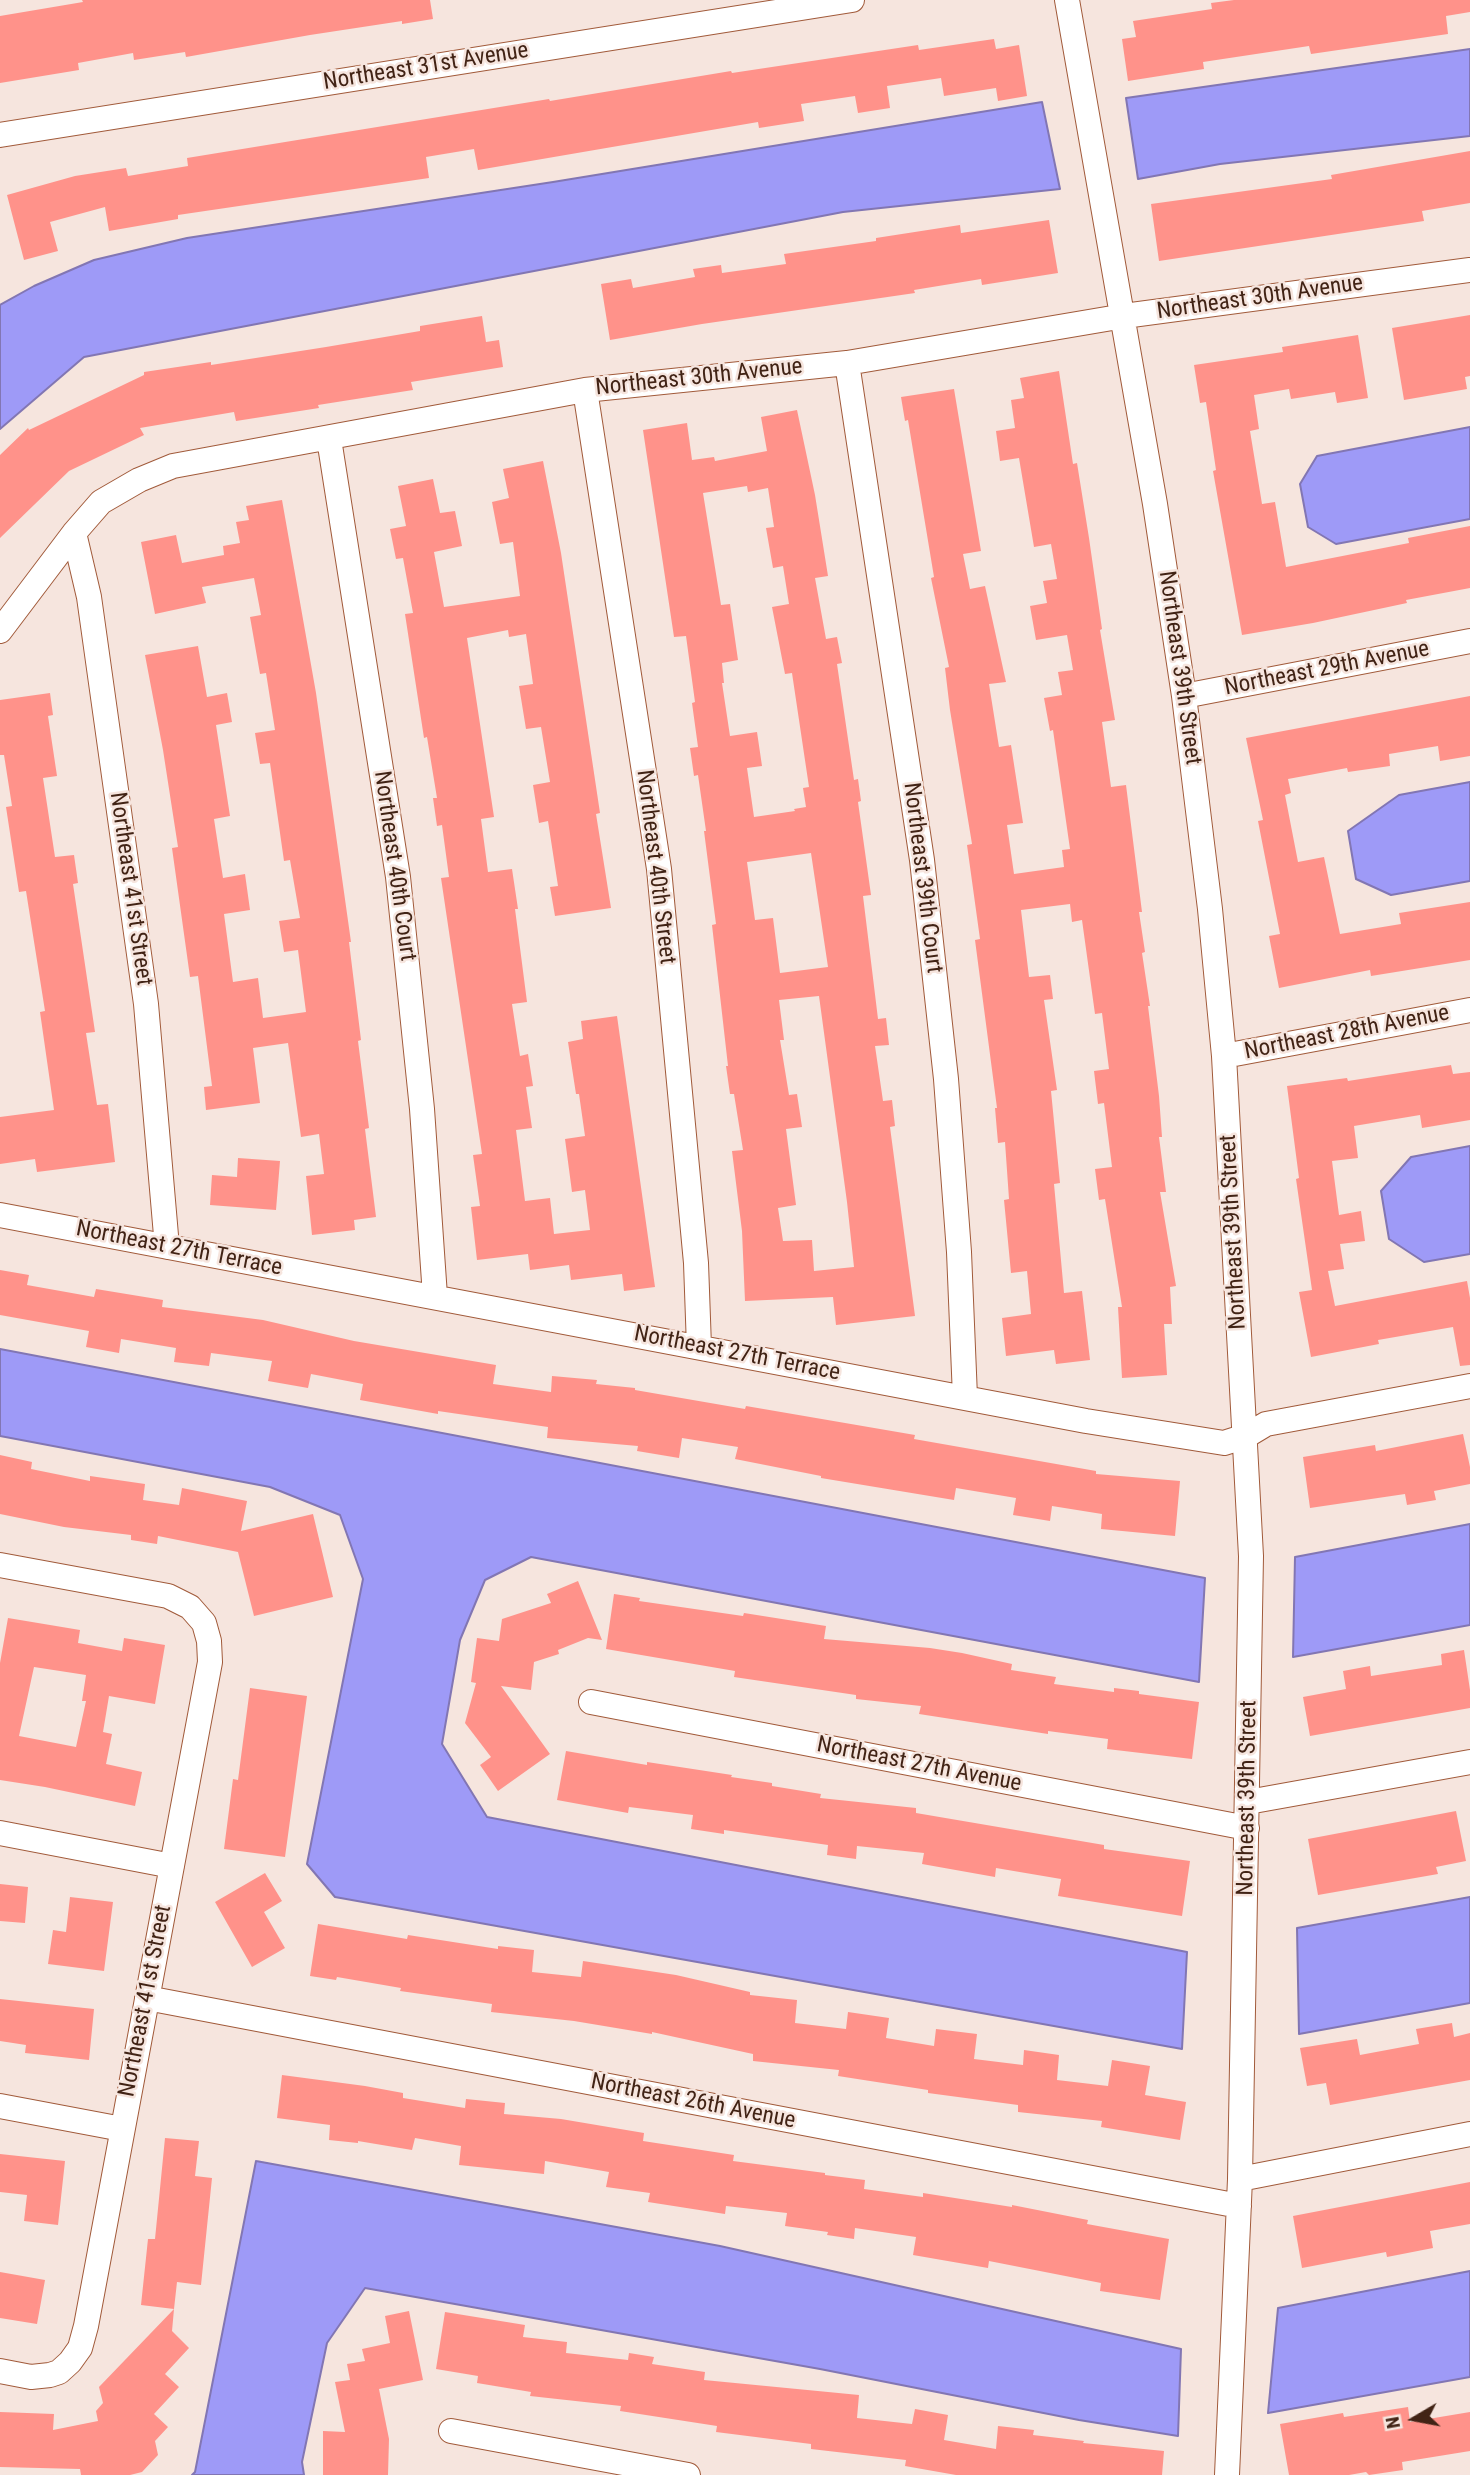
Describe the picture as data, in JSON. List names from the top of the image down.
{
  "streets": {
    "street": [
      "Northeast 31st Avenue",
      "Northeast 30th Avenue",
      "Northeast 39th Street",
      "Northeast 29th Avenue",
      "Northeast 40th Court",
      "Northeast 40th Street",
      "Northeast 39th Court",
      "Northeast 41st Street",
      "Northeast 28th Avenue",
      "Northeast 27th Terrace",
      "Northeast 27th Avenue",
      "Northeast 26th Avenue"
    ]
  },
  "crossings": [
    ["Northeast 30th Avenue", "Northeast 39th Street"],
    ["Northeast 30th Avenue", "Northeast 40th Court"],
    ["Northeast 30th Avenue", "Northeast 40th Street"],
    ["Northeast 30th Avenue", "Northeast 39th Court"],
    ["Northeast 30th Avenue", "Northeast 41st Street"],
    ["Northeast 39th Street", "Northeast 29th Avenue"],
    ["Northeast 39th Street", "Northeast 28th Avenue"],
    ["Northeast 39th Street", "Northeast 27th Terrace"],
    ["Northeast 39th Street", "Northeast 27th Avenue"],
    ["Northeast 39th Street", "Northeast 26th Avenue"],
    ["Northeast 40th Court", "Northeast 27th Terrace"],
    ["Northeast 40th Street", "Northeast 27th Terrace"],
    ["Northeast 39th Court", "Northeast 27th Terrace"],
    ["Northeast 41st Street", "Northeast 27th Terrace"],
    ["Northeast 41st Street", "Northeast 26th Avenue"]
  ],
  "north": "left"
}
